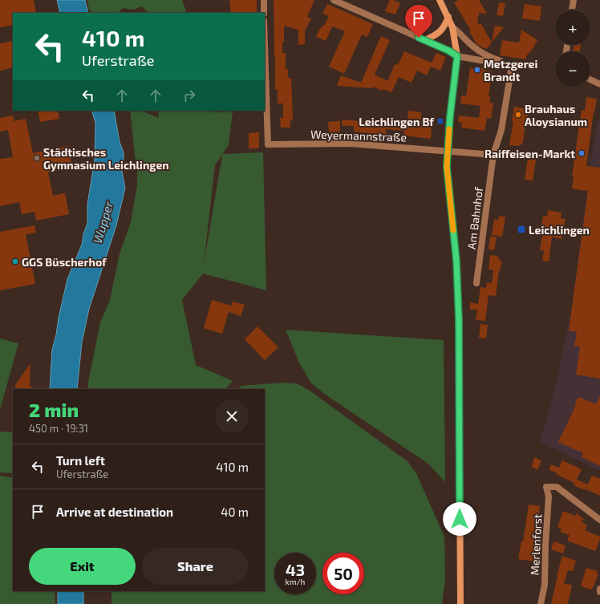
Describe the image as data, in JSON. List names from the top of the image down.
{
  "streets": {
    "street": ["Weyermannstraße", "Am Bahnhof", "Merlenforst"]
  },
  "water": ["Wupper"],
  "places": {
    "other": [
      "Metzgerei Brandt",
      "Brauhaus Aloysianum",
      "Raiffeisen-Markt",
      "Städtisches Gymnasium Leichlingen",
      "GGS Büscherhof"
    ],
    "transit": ["Leichlingen Bf", "Leichlingen"]
  },
  "page": {
    "map_buttons": ["+", "−"],
    "turn": ["410 m", "Uferstraße"],
    "heading": ["2 min", "450 m · 19:31"],
    "list": [
      {
        "name": "Turn left",
        "note": "Uferstraße",
        "value": "410 m"
      },
      {
        "name": "Arrive at destination",
        "value": "40 m"
      }
    ],
    "buttons": ["Exit", "Share"],
    "speed": "43 km/h",
    "limit": "50"
  }
}
